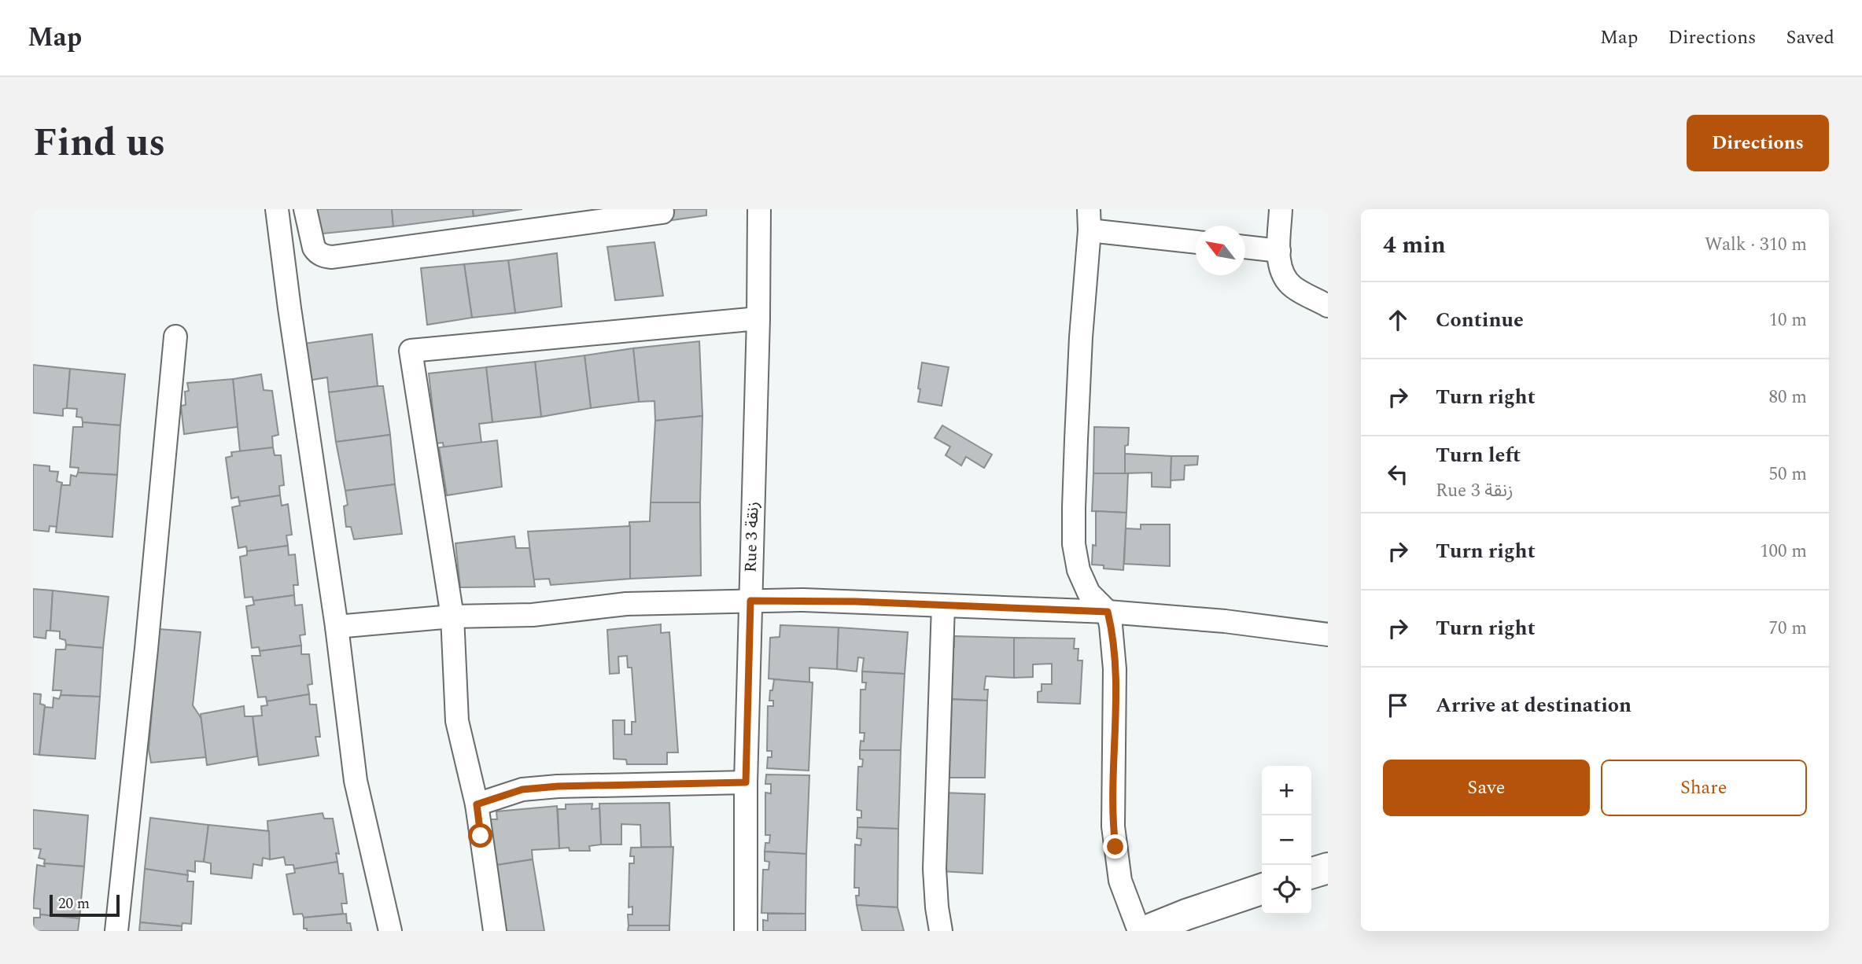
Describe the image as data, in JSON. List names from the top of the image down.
{
  "streets": {
    "street": ["Rue 3 زنقة"]
  },
  "scale_bar": "20 m",
  "north": "top left",
  "page": {
    "header": "Map",
    "nav": ["Map", "Directions", "Saved"],
    "title": "Find us",
    "buttons": [
      "Directions",
      ["Save", "Share"]
    ],
    "heading": ["4 min", "Walk · 310 m"],
    "list": [
      ["Continue", "10 m"],
      ["Turn right", "80 m"],
      ["Turn left", "Rue 3 زنقة", "50 m"],
      ["Turn right", "100 m"],
      ["Turn right", "70 m"],
      "Arrive at destination"
    ],
    "map_buttons": ["+", "−"],
    "scale": "20 m"
  }
}
